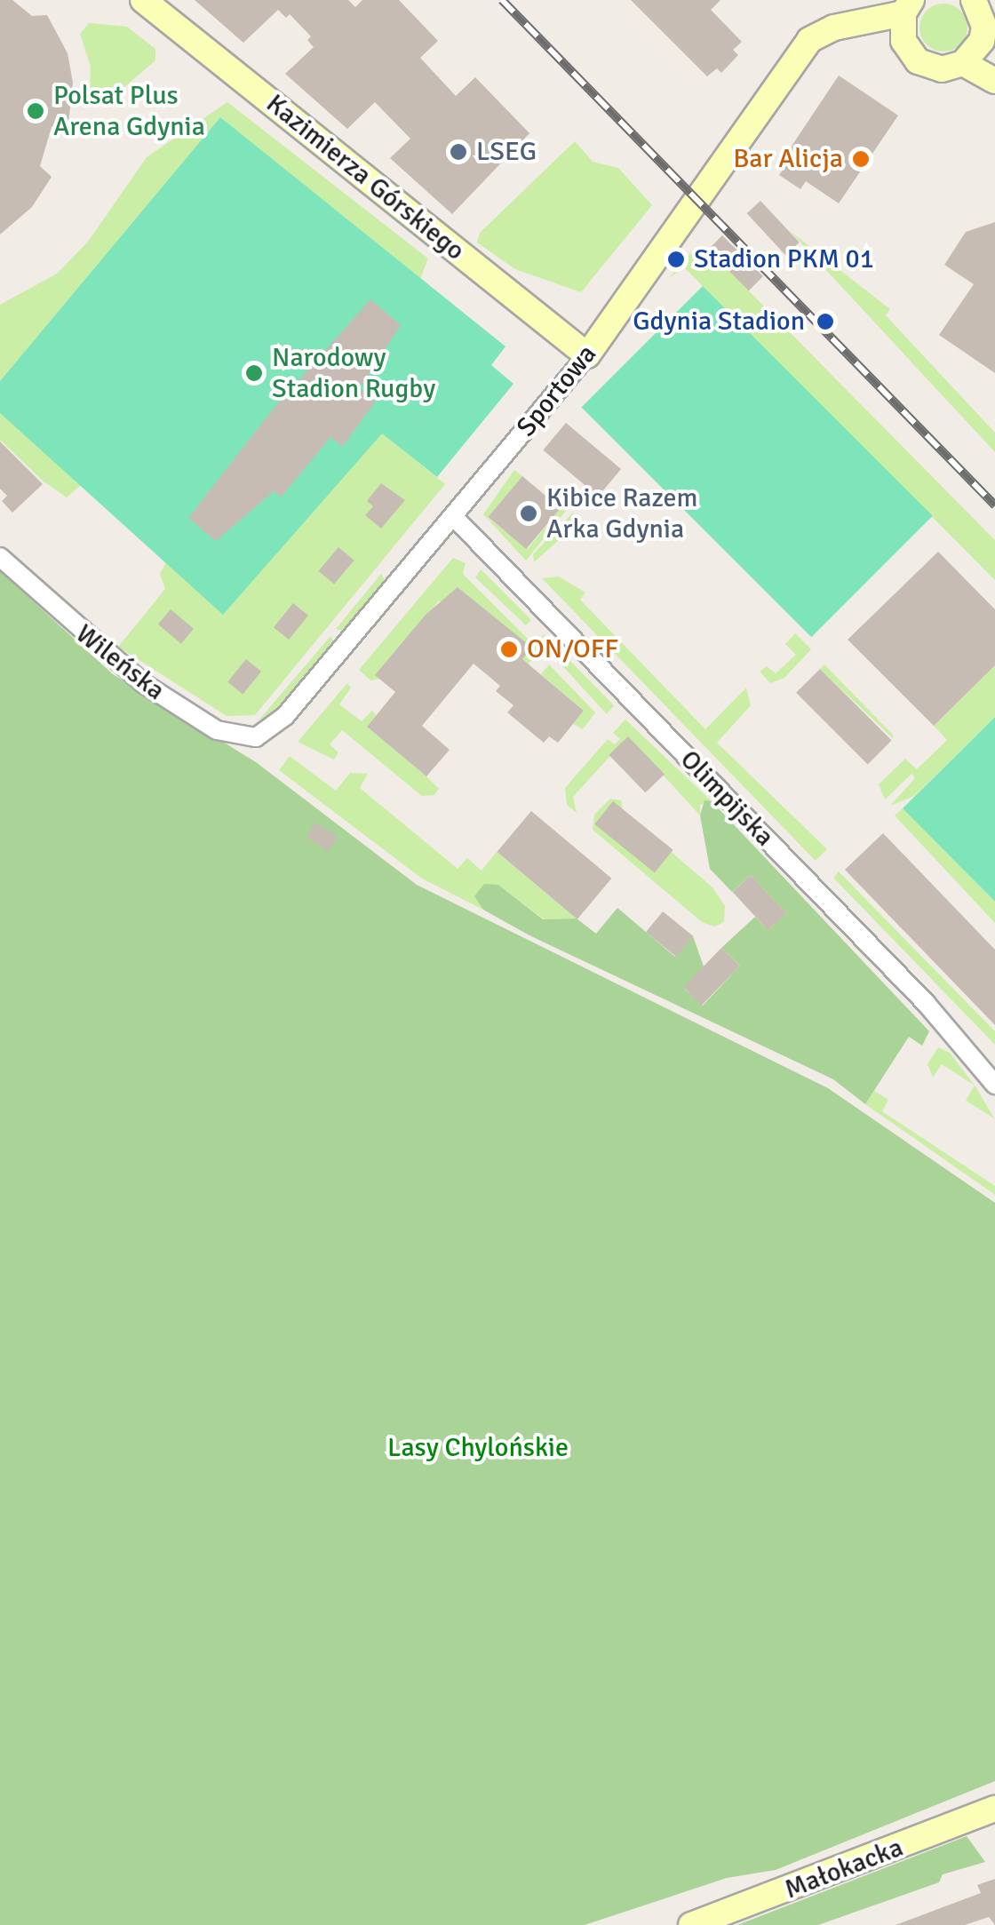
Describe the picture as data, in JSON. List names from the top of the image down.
{
  "streets": {
    "street": [
      "Kazimierza Górskiego",
      "Sportowa",
      "Wileńska",
      "Olimpijska",
      "Małokacka"
    ]
  },
  "crossings": [
    ["Kazimierza Górskiego", "Sportowa"],
    ["Sportowa", "Wileńska"],
    ["Sportowa", "Olimpijska"]
  ],
  "parks": ["Lasy Chylońskie"],
  "places": [
    "Polsat Plus Arena Gdynia",
    "LSEG",
    "Bar Alicja",
    "Stadion PKM 01",
    "Gdynia Stadion",
    "Narodowy Stadion Rugby",
    "Kibice Razem Arka Gdynia",
    "ON/OFF"
  ]
}
